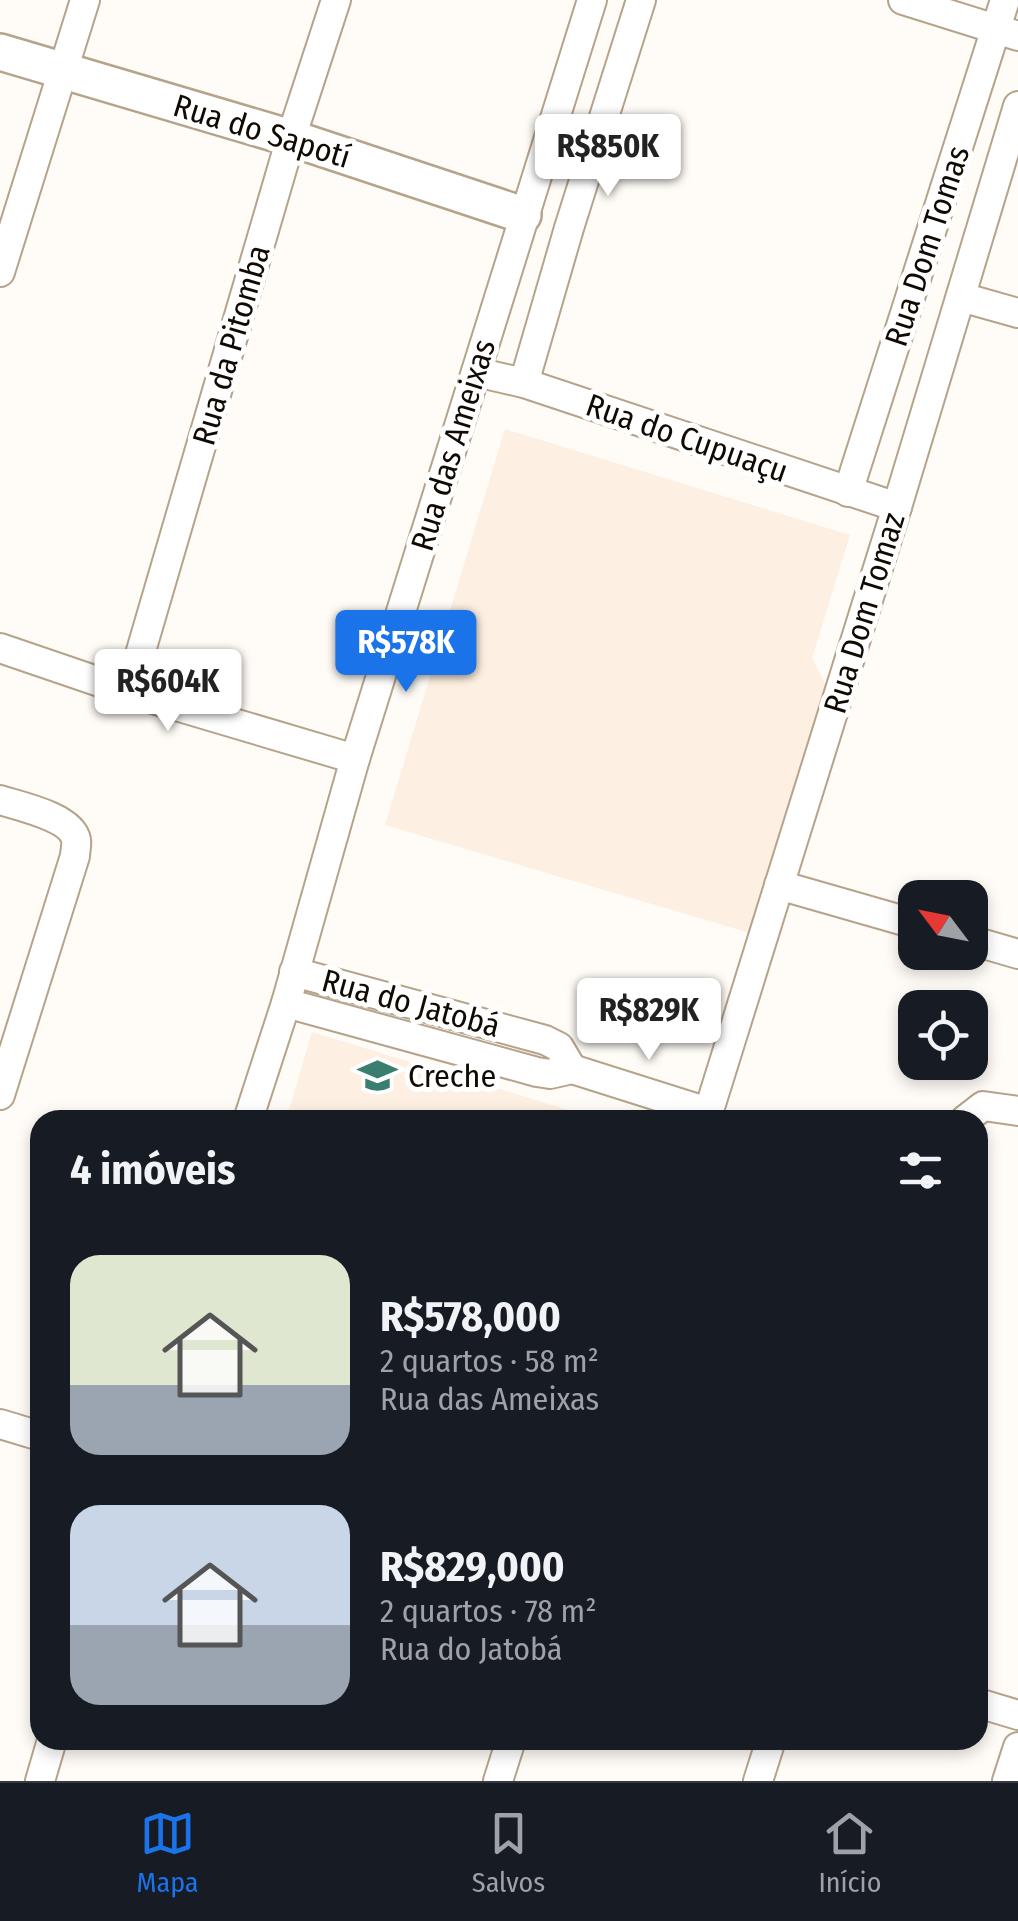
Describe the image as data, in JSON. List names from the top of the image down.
{
  "streets": {
    "street": [
      "Rua do Sapotí",
      "Rua Dom Tomas",
      "Rua da Pitomba",
      "Rua do Cupuaçu",
      "Rua das Ameixas",
      "Rua Dom Tomaz",
      "Rua do Jatobá"
    ]
  },
  "crossings": [
    ["Rua do Sapotí", "Rua da Pitomba"],
    ["Rua do Sapotí", "Rua das Ameixas"],
    ["Rua Dom Tomas", "Rua do Cupuaçu"],
    ["Rua do Cupuaçu", "Rua das Ameixas"],
    ["Rua do Cupuaçu", "Rua Dom Tomaz"],
    ["Rua das Ameixas", "Rua do Jatobá"]
  ],
  "places": {
    "school or university": ["Creche"]
  },
  "north": "top left",
  "page": {
    "price": [
      "R$850K",
      "R$578K",
      "R$604K",
      "R$829K"
    ],
    "heading": "4 imóveis",
    "list": [
      {
        "name": "R$578,000",
        "note": "2 quartos · 58 m² · Rua das Ameixas"
      },
      {
        "name": "R$829,000",
        "note": "2 quartos · 78 m² · Rua do Jatobá"
      }
    ],
    "tabs": ["Mapa", "Salvos", "Início"]
  }
}
